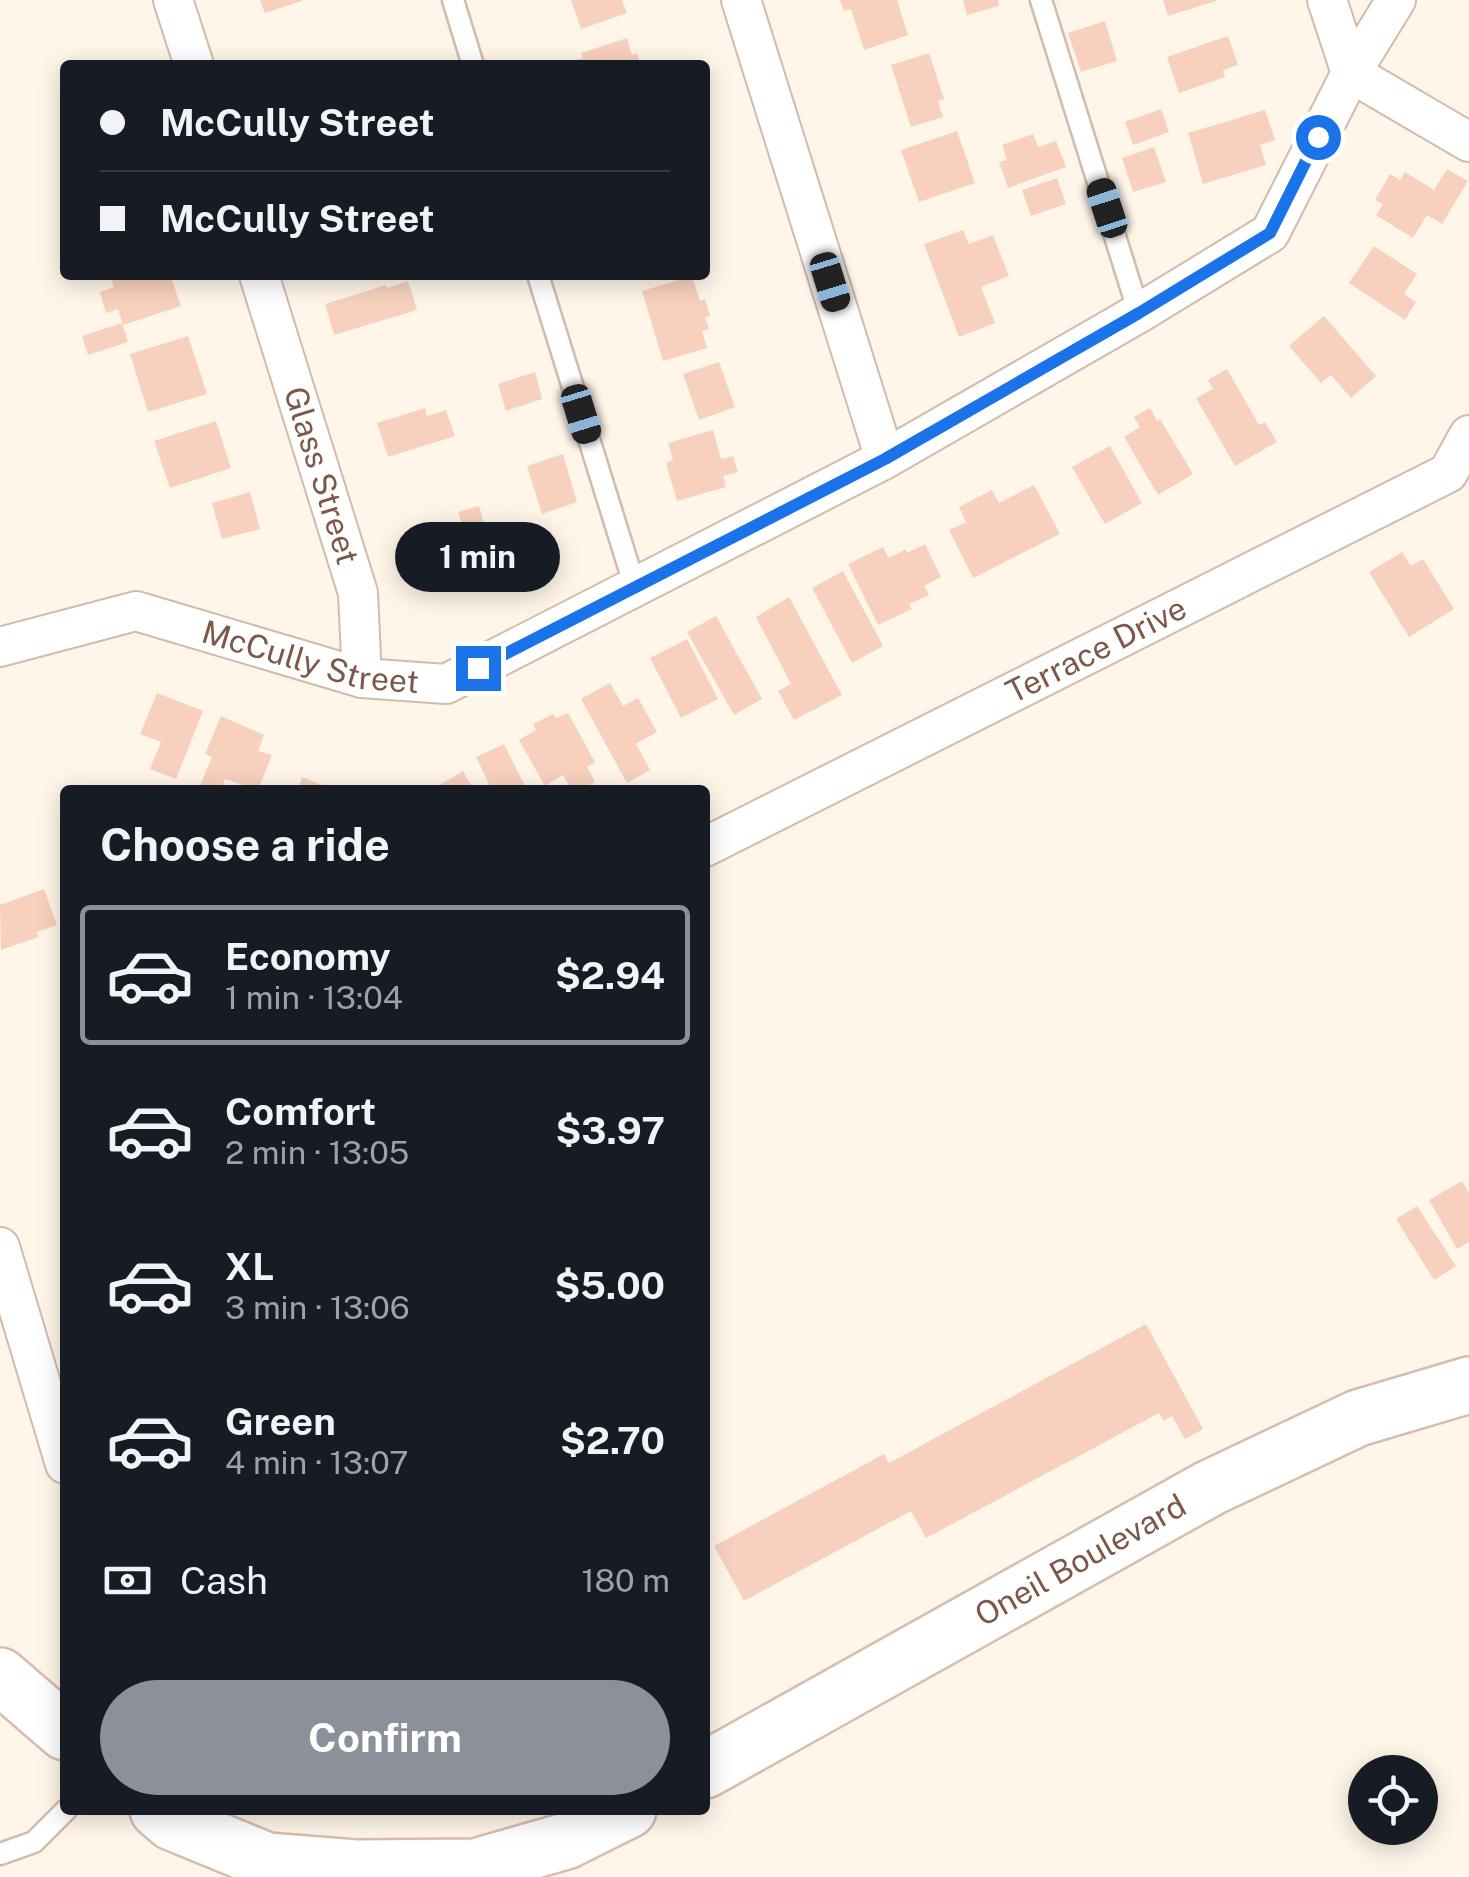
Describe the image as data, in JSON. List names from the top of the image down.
{
  "streets": {
    "street": [
      "Glass Street",
      "Terrace Drive",
      "McCully Street",
      "Oneil Boulevard"
    ]
  },
  "crossings": [
    ["Glass Street", "McCully Street"]
  ],
  "page": {
    "banner": ["McCully Street", "McCully Street"],
    "bubble": "1 min",
    "heading": "Choose a ride",
    "list": [
      {
        "name": "Economy",
        "note": "1 min · 13:04",
        "value": "$2.94"
      },
      {
        "name": "Comfort",
        "note": "2 min · 13:05",
        "value": "$3.97"
      },
      {
        "name": "XL",
        "note": "3 min · 13:06",
        "value": "$5.00"
      },
      {
        "name": "Green",
        "note": "4 min · 13:07",
        "value": "$2.70"
      }
    ],
    "pay": ["Cash", "180 m"],
    "buttons": "Confirm"
  }
}
